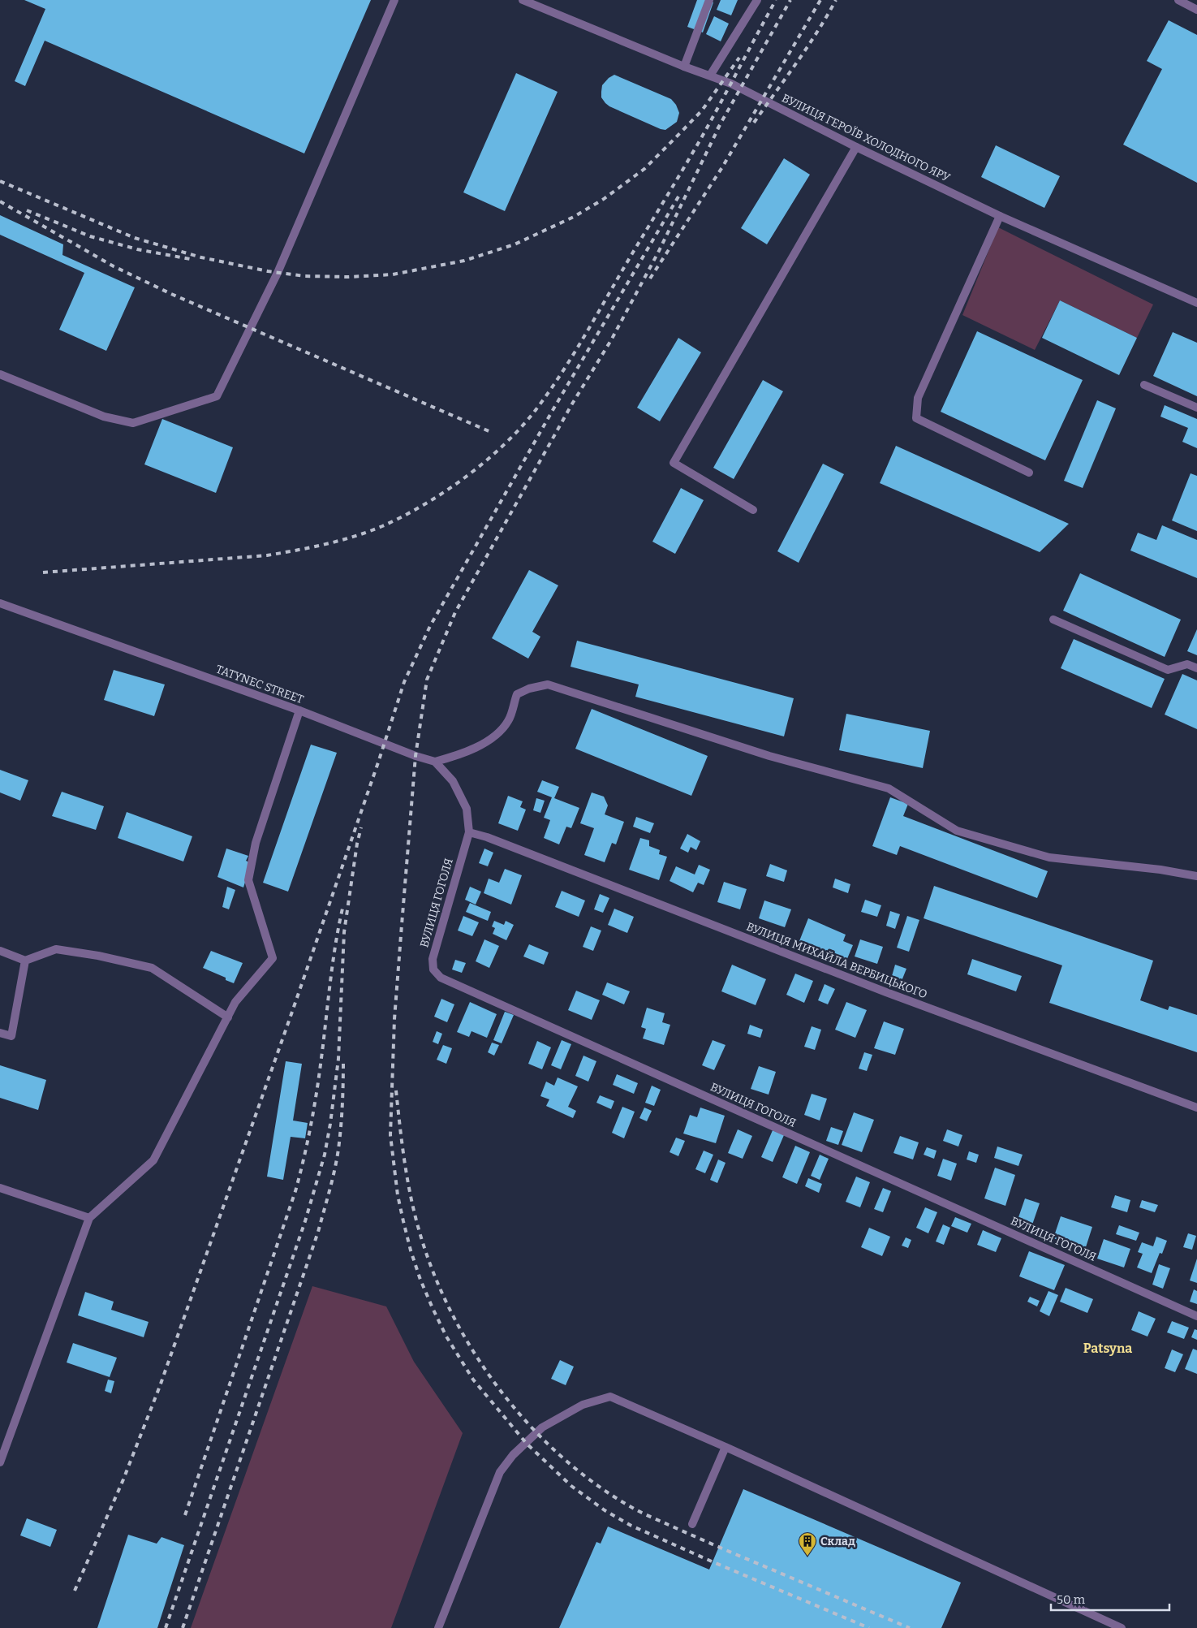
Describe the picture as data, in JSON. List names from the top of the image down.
{
  "streets": {
    "street": [
      "ВУЛИЦЯ ГЕРОЇВ ХОЛОДНОГО ЯРУ",
      "TATYNEC STREET",
      "ВУЛИЦЯ ГОГОЛЯ",
      "ВУЛИЦЯ МИХАЙЛА ВЕРБИЦЬКОГО"
    ]
  },
  "crossings": [
    ["ВУЛИЦЯ ГОГОЛЯ", "ВУЛИЦЯ МИХАЙЛА ВЕРБИЦЬКОГО"]
  ],
  "districts": ["Patsyna"],
  "places": {
    "building": ["Склад"]
  },
  "scale_bar": "50 m"
}
